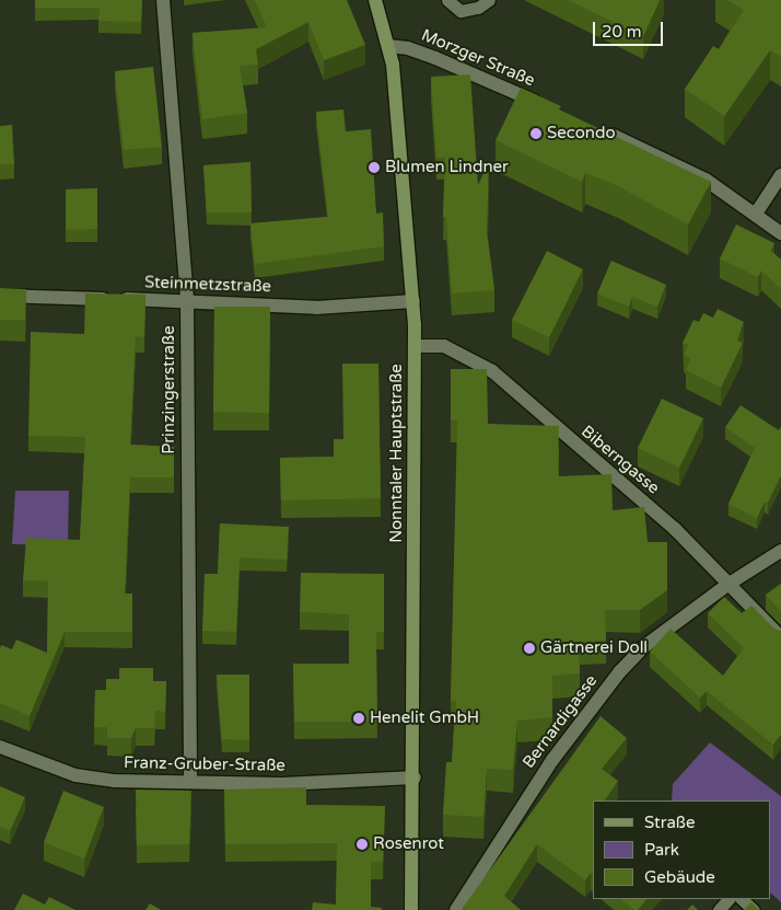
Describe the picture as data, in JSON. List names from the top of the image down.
{
  "streets": {
    "main road": ["Nonntaler Hauptstraße"],
    "street": [
      "Morzger Straße",
      "Steinmetzstraße",
      "Prinzingerstraße",
      "Biberngasse",
      "Bernardigasse",
      "Franz-Gruber-Straße"
    ]
  },
  "crossings": [
    ["Morzger Straße", "Nonntaler Hauptstraße"],
    ["Steinmetzstraße", "Prinzingerstraße"],
    ["Steinmetzstraße", "Nonntaler Hauptstraße"],
    ["Prinzingerstraße", "Franz-Gruber-Straße"],
    ["Nonntaler Hauptstraße", "Biberngasse"],
    ["Nonntaler Hauptstraße", "Franz-Gruber-Straße"],
    ["Biberngasse", "Bernardigasse"]
  ],
  "places": [
    "Secondo",
    "Blumen Lindner",
    "Gärtnerei Doll",
    "Henelit GmbH",
    "Rosenrot"
  ],
  "legend": ["Straße", "Park", "Gebäude"],
  "scale_bar": "20 m"
}
